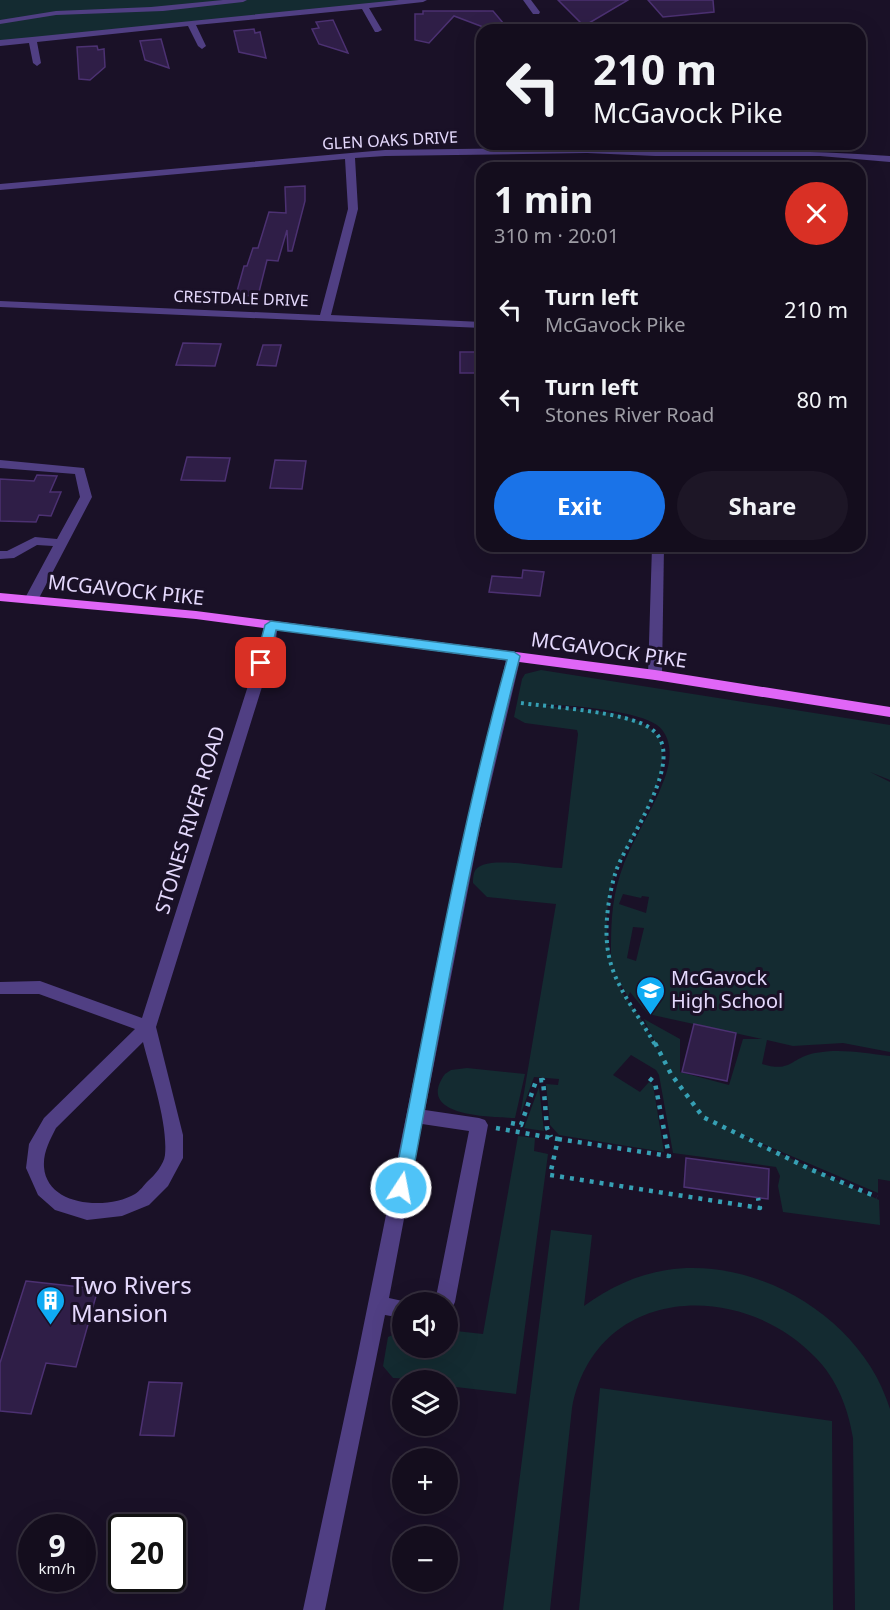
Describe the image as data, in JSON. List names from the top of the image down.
{
  "streets": {
    "main road": ["MCGAVOCK PIKE"],
    "street": ["GLEN OAKS DRIVE", "CRESTDALE DRIVE", "STONES RIVER ROAD"]
  },
  "crossings": [
    ["MCGAVOCK PIKE", "STONES RIVER ROAD"]
  ],
  "places": {
    "school or university": ["McGavock High School"],
    "building": ["Two Rivers Mansion"]
  },
  "page": {
    "turn": ["210 m", "McGavock Pike"],
    "heading": ["1 min", "310 m · 20:01"],
    "list": [
      {
        "name": "Turn left",
        "note": "McGavock Pike",
        "value": "210 m"
      },
      {
        "name": "Turn left",
        "note": "Stones River Road",
        "value": "80 m"
      }
    ],
    "buttons": ["Exit", "Share"],
    "map_buttons": ["+", "−"],
    "speed": "9 km/h",
    "limit": "20"
  }
}
